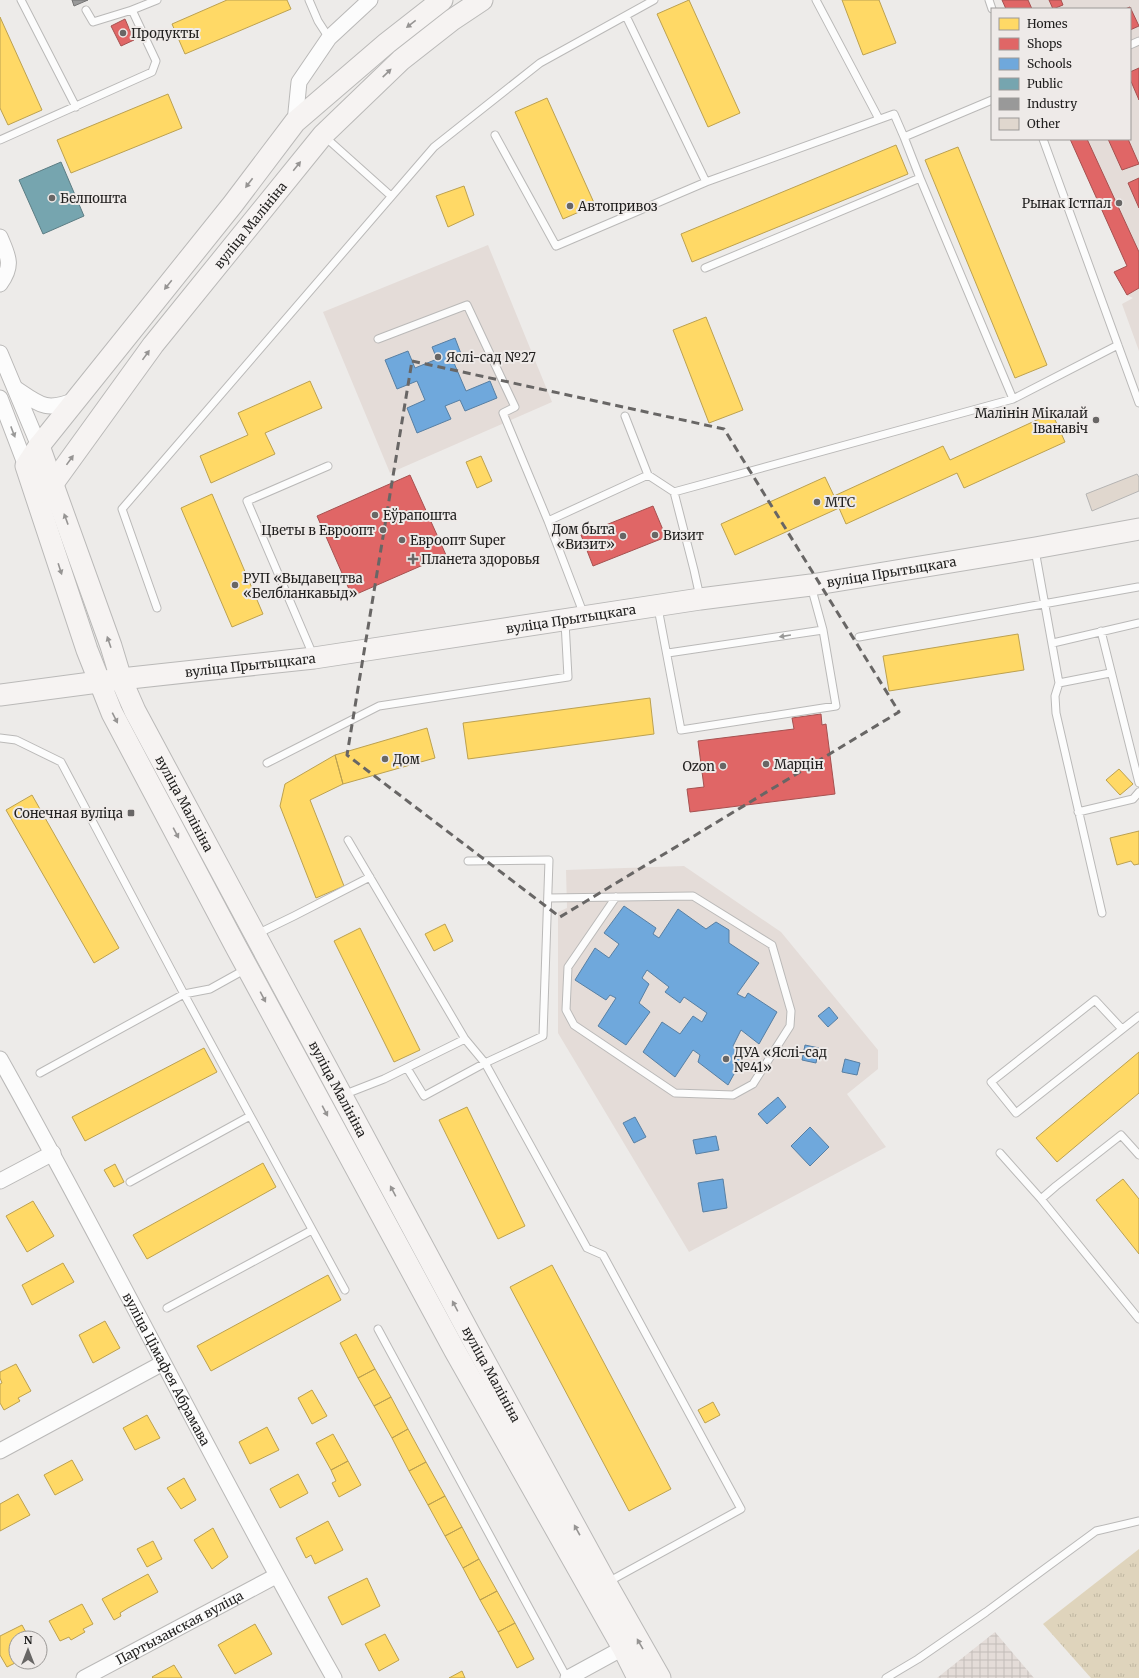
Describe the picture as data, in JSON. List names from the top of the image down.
{
  "streets": {
    "main road": ["вуліца Малініна", "вуліца Прытыцкага"],
    "street": ["вуліца Цімафея Абрамава", "Партызанская вуліца"]
  },
  "crossings": [
    ["вуліца Малініна", "вуліца Прытыцкага"],
    ["вуліца Цімафея Абрамава", "Партызанская вуліца"]
  ],
  "places": {
    "other": [
      "Продукты",
      "Белпошта",
      "Рынак Істпал",
      "Автопривоз",
      "Яслі-сад №27",
      "Малінін Мікалай Іванавіч",
      "МТС",
      "Еўрапошта",
      "Цветы в Евроопт",
      "Визит",
      "Дом быта «Визит»",
      "Евроопт Super",
      "РУП «Выдавецтва «Белбланкавыд»",
      "Дом",
      "Марцін",
      "Ozon",
      "ДУА «Яслі-сад №41»"
    ],
    "health": ["Планета здоровья"],
    "transit": ["Сонечная вуліца"]
  },
  "legend": [
    "Homes",
    "Shops",
    "Schools",
    "Public",
    "Industry",
    "Other"
  ],
  "north": "top"
}
